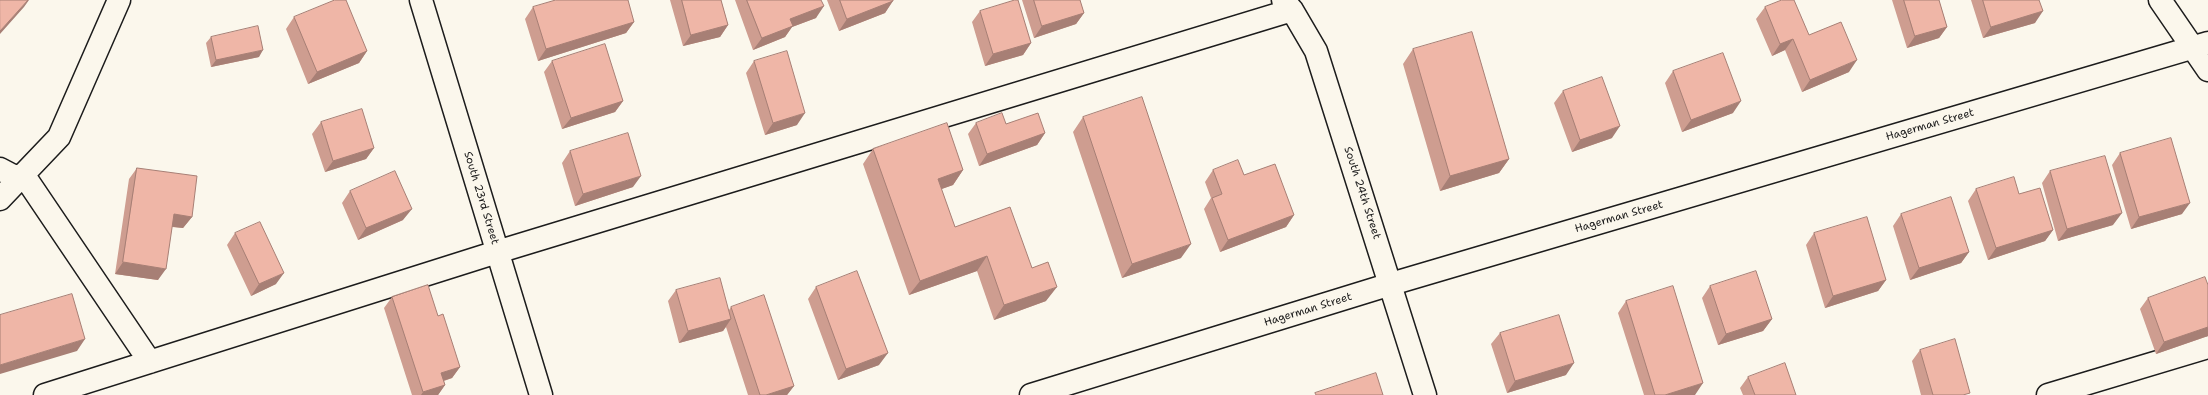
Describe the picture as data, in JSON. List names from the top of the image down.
{
  "streets": {
    "street": ["Hagerman Street", "South 24th Street", "South 23rd Street"]
  },
  "crossings": [
    ["Hagerman Street", "South 24th Street"]
  ]
}
